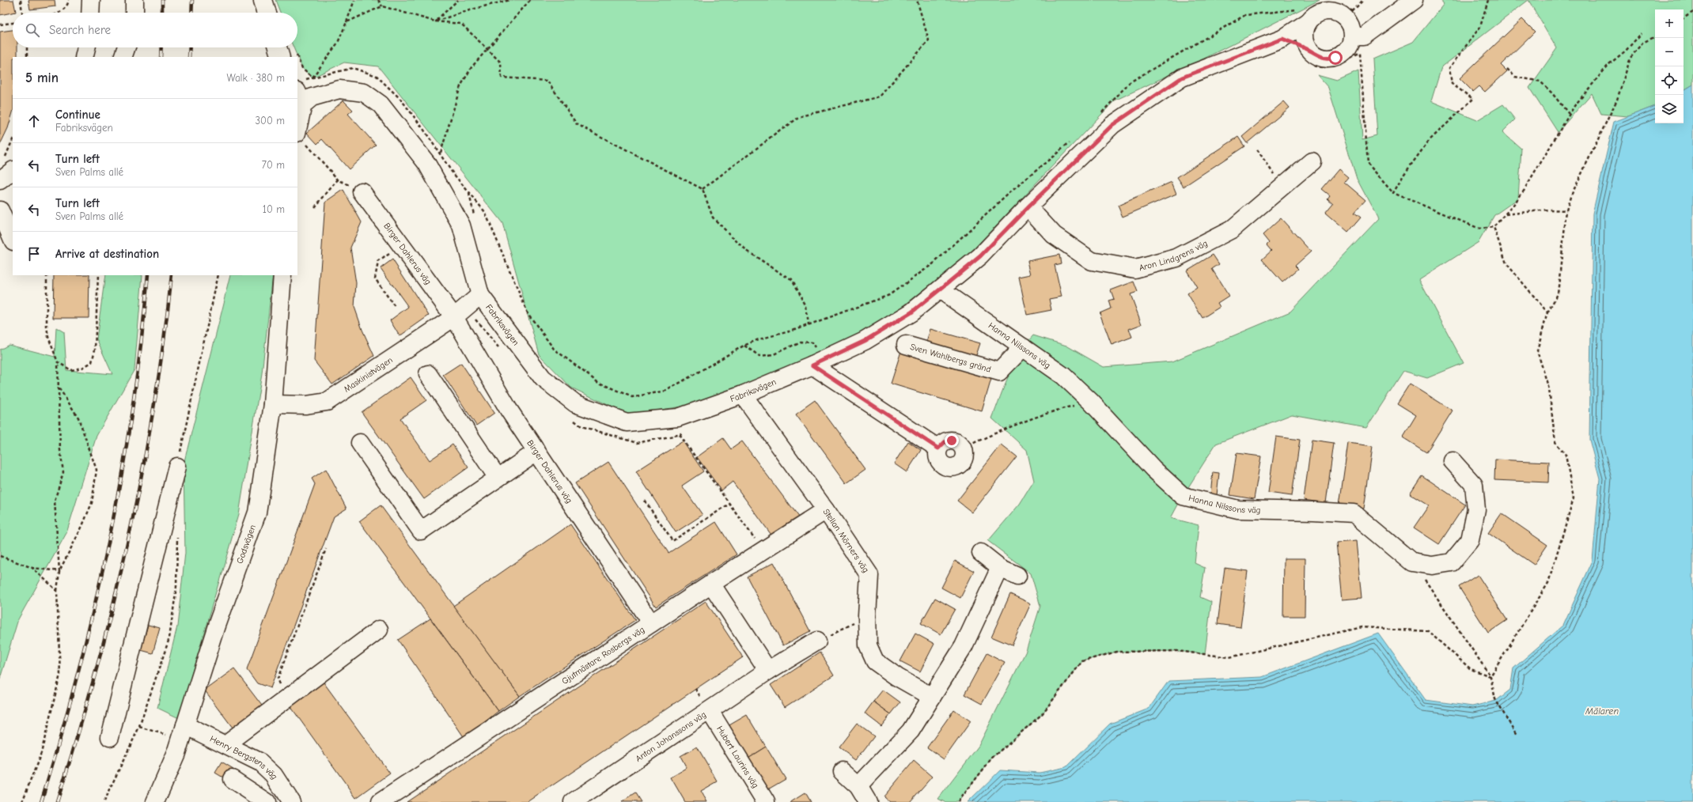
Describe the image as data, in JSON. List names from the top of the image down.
{
  "streets": {
    "street": [
      "Birger Dahlerus väg",
      "Aron Lindgrens väg",
      "Fabriksvägen",
      "Hanna Nilssons väg",
      "Sven Wahlbergs gränd",
      "Maskinistvägen",
      "Stellan Mörners väg",
      "Godsvägen",
      "Gjutmästare Rosbergs väg",
      "Anton Johanssons väg",
      "Hubert Laurins väg",
      "Henry Bergstens väg"
    ]
  },
  "crossings": [
    ["Birger Dahlerus väg", "Maskinistvägen"],
    ["Birger Dahlerus väg", "Gjutmästare Rosbergs väg"],
    ["Aron Lindgrens väg", "Fabriksvägen"],
    ["Fabriksvägen", "Hanna Nilssons väg"],
    ["Fabriksvägen", "Stellan Mörners väg"],
    ["Hanna Nilssons väg", "Sven Wahlbergs gränd"],
    ["Maskinistvägen", "Godsvägen"],
    ["Stellan Mörners väg", "Gjutmästare Rosbergs väg"],
    ["Godsvägen", "Henry Bergstens väg"],
    ["Anton Johanssons väg", "Hubert Laurins väg"]
  ],
  "water": ["Mälaren"],
  "page": {
    "map_buttons": ["+", "−"],
    "search": "Search here",
    "heading": ["5 min", "Walk · 380 m"],
    "list": [
      ["Continue", "Fabriksvägen", "300 m"],
      ["Turn left", "Sven Palms allé", "70 m"],
      ["Turn left", "Sven Palms allé", "10 m"],
      "Arrive at destination"
    ]
  }
}
